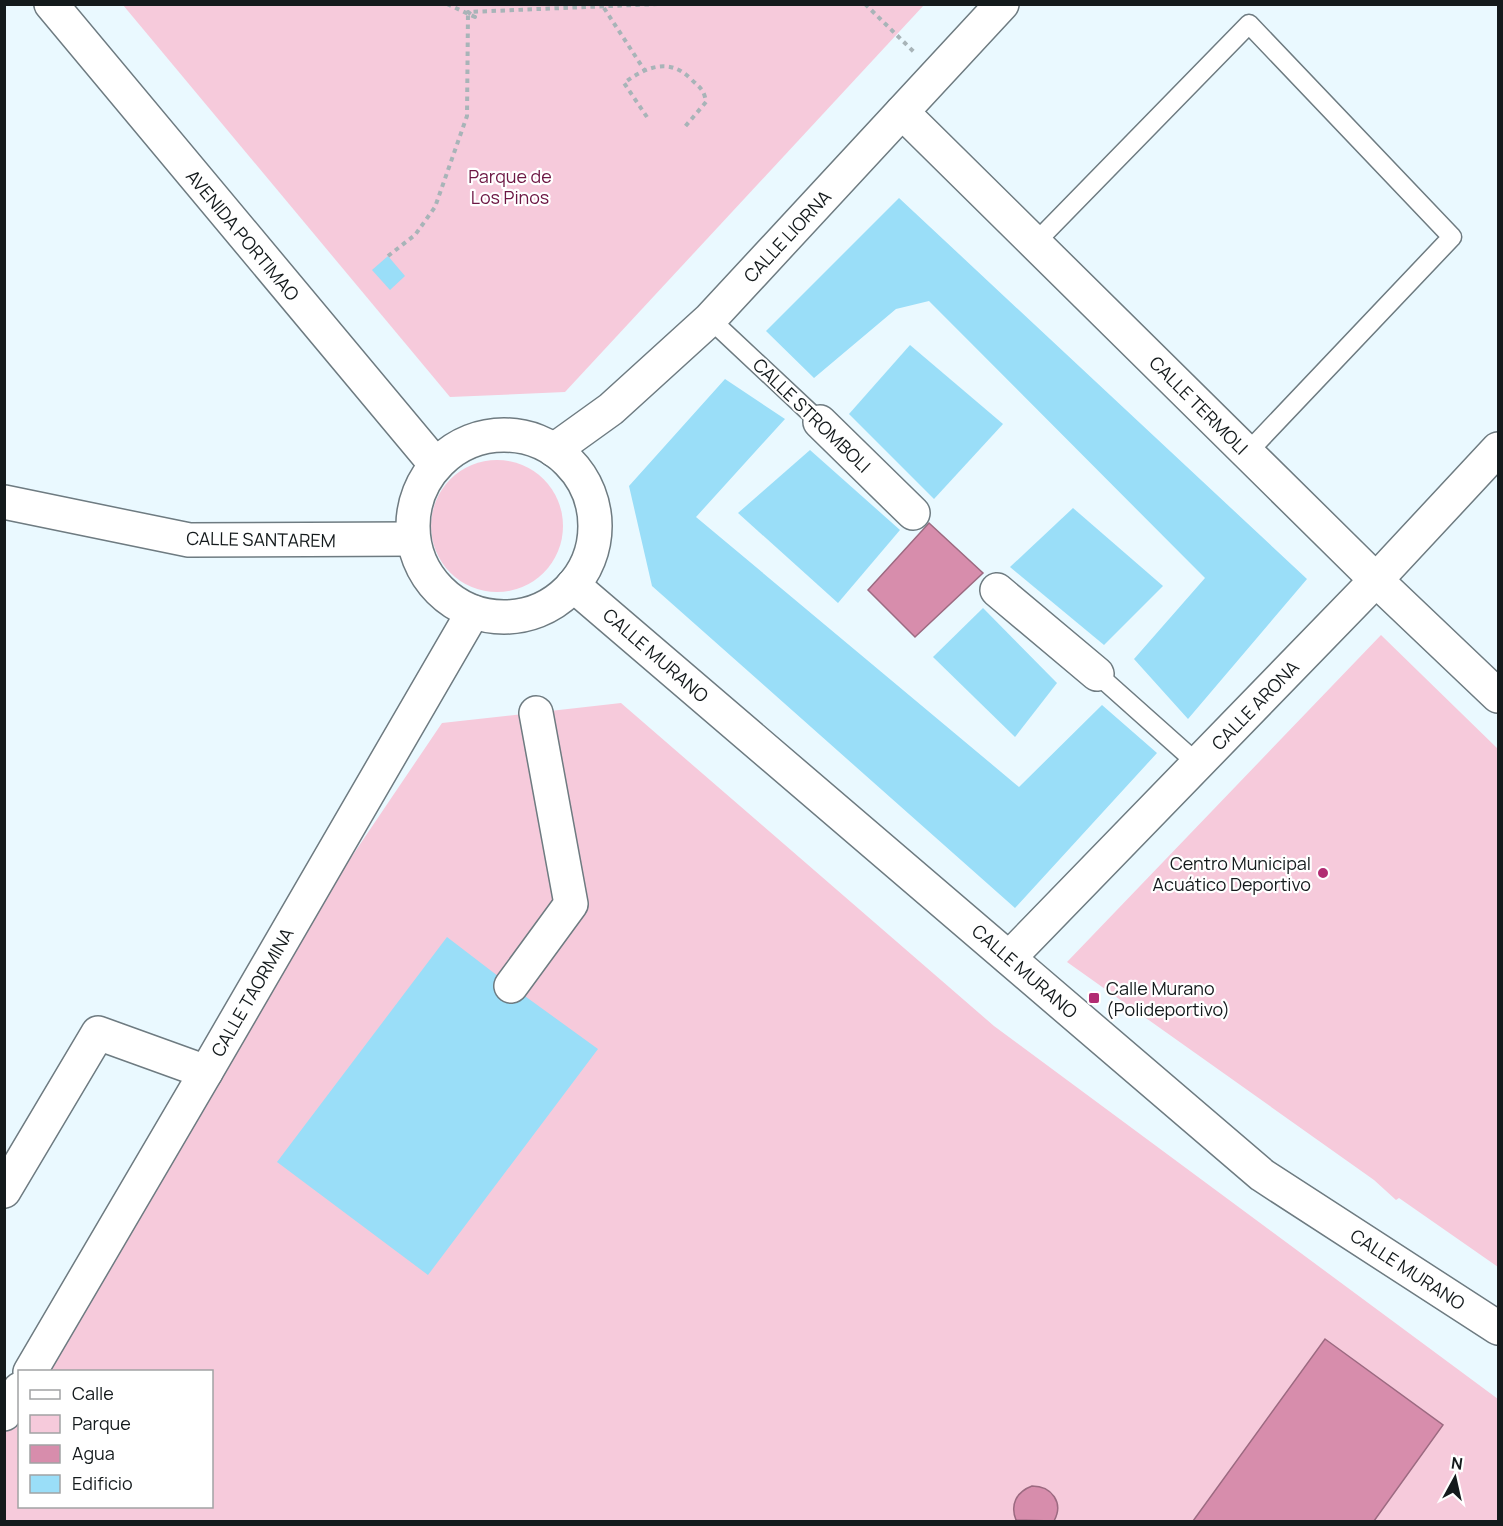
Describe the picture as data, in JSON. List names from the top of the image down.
{
  "streets": {
    "street": [
      "AVENIDA PORTIMAO",
      "CALLE LIORNA",
      "CALLE TERMOLI",
      "CALLE STROMBOLI",
      "CALLE SANTAREM",
      "CALLE MURANO",
      "CALLE ARONA",
      "CALLE TAORMINA"
    ]
  },
  "crossings": [
    ["AVENIDA PORTIMAO", "CALLE LIORNA"],
    ["AVENIDA PORTIMAO", "CALLE SANTAREM"],
    ["AVENIDA PORTIMAO", "CALLE MURANO"],
    ["AVENIDA PORTIMAO", "CALLE TAORMINA"],
    ["CALLE LIORNA", "CALLE TERMOLI"],
    ["CALLE LIORNA", "CALLE STROMBOLI"],
    ["CALLE LIORNA", "CALLE SANTAREM"],
    ["CALLE LIORNA", "CALLE MURANO"],
    ["CALLE LIORNA", "CALLE TAORMINA"],
    ["CALLE TERMOLI", "CALLE ARONA"],
    ["CALLE SANTAREM", "CALLE MURANO"],
    ["CALLE SANTAREM", "CALLE TAORMINA"],
    ["CALLE MURANO", "CALLE ARONA"],
    ["CALLE MURANO", "CALLE TAORMINA"]
  ],
  "parks": ["Parque de Los Pinos"],
  "places": {
    "other": ["Centro Municipal Acuático Deportivo"],
    "transit": ["Calle Murano (Polideportivo)"]
  },
  "legend": [
    "Calle",
    "Parque",
    "Agua",
    "Edificio"
  ],
  "north": "top"
}
